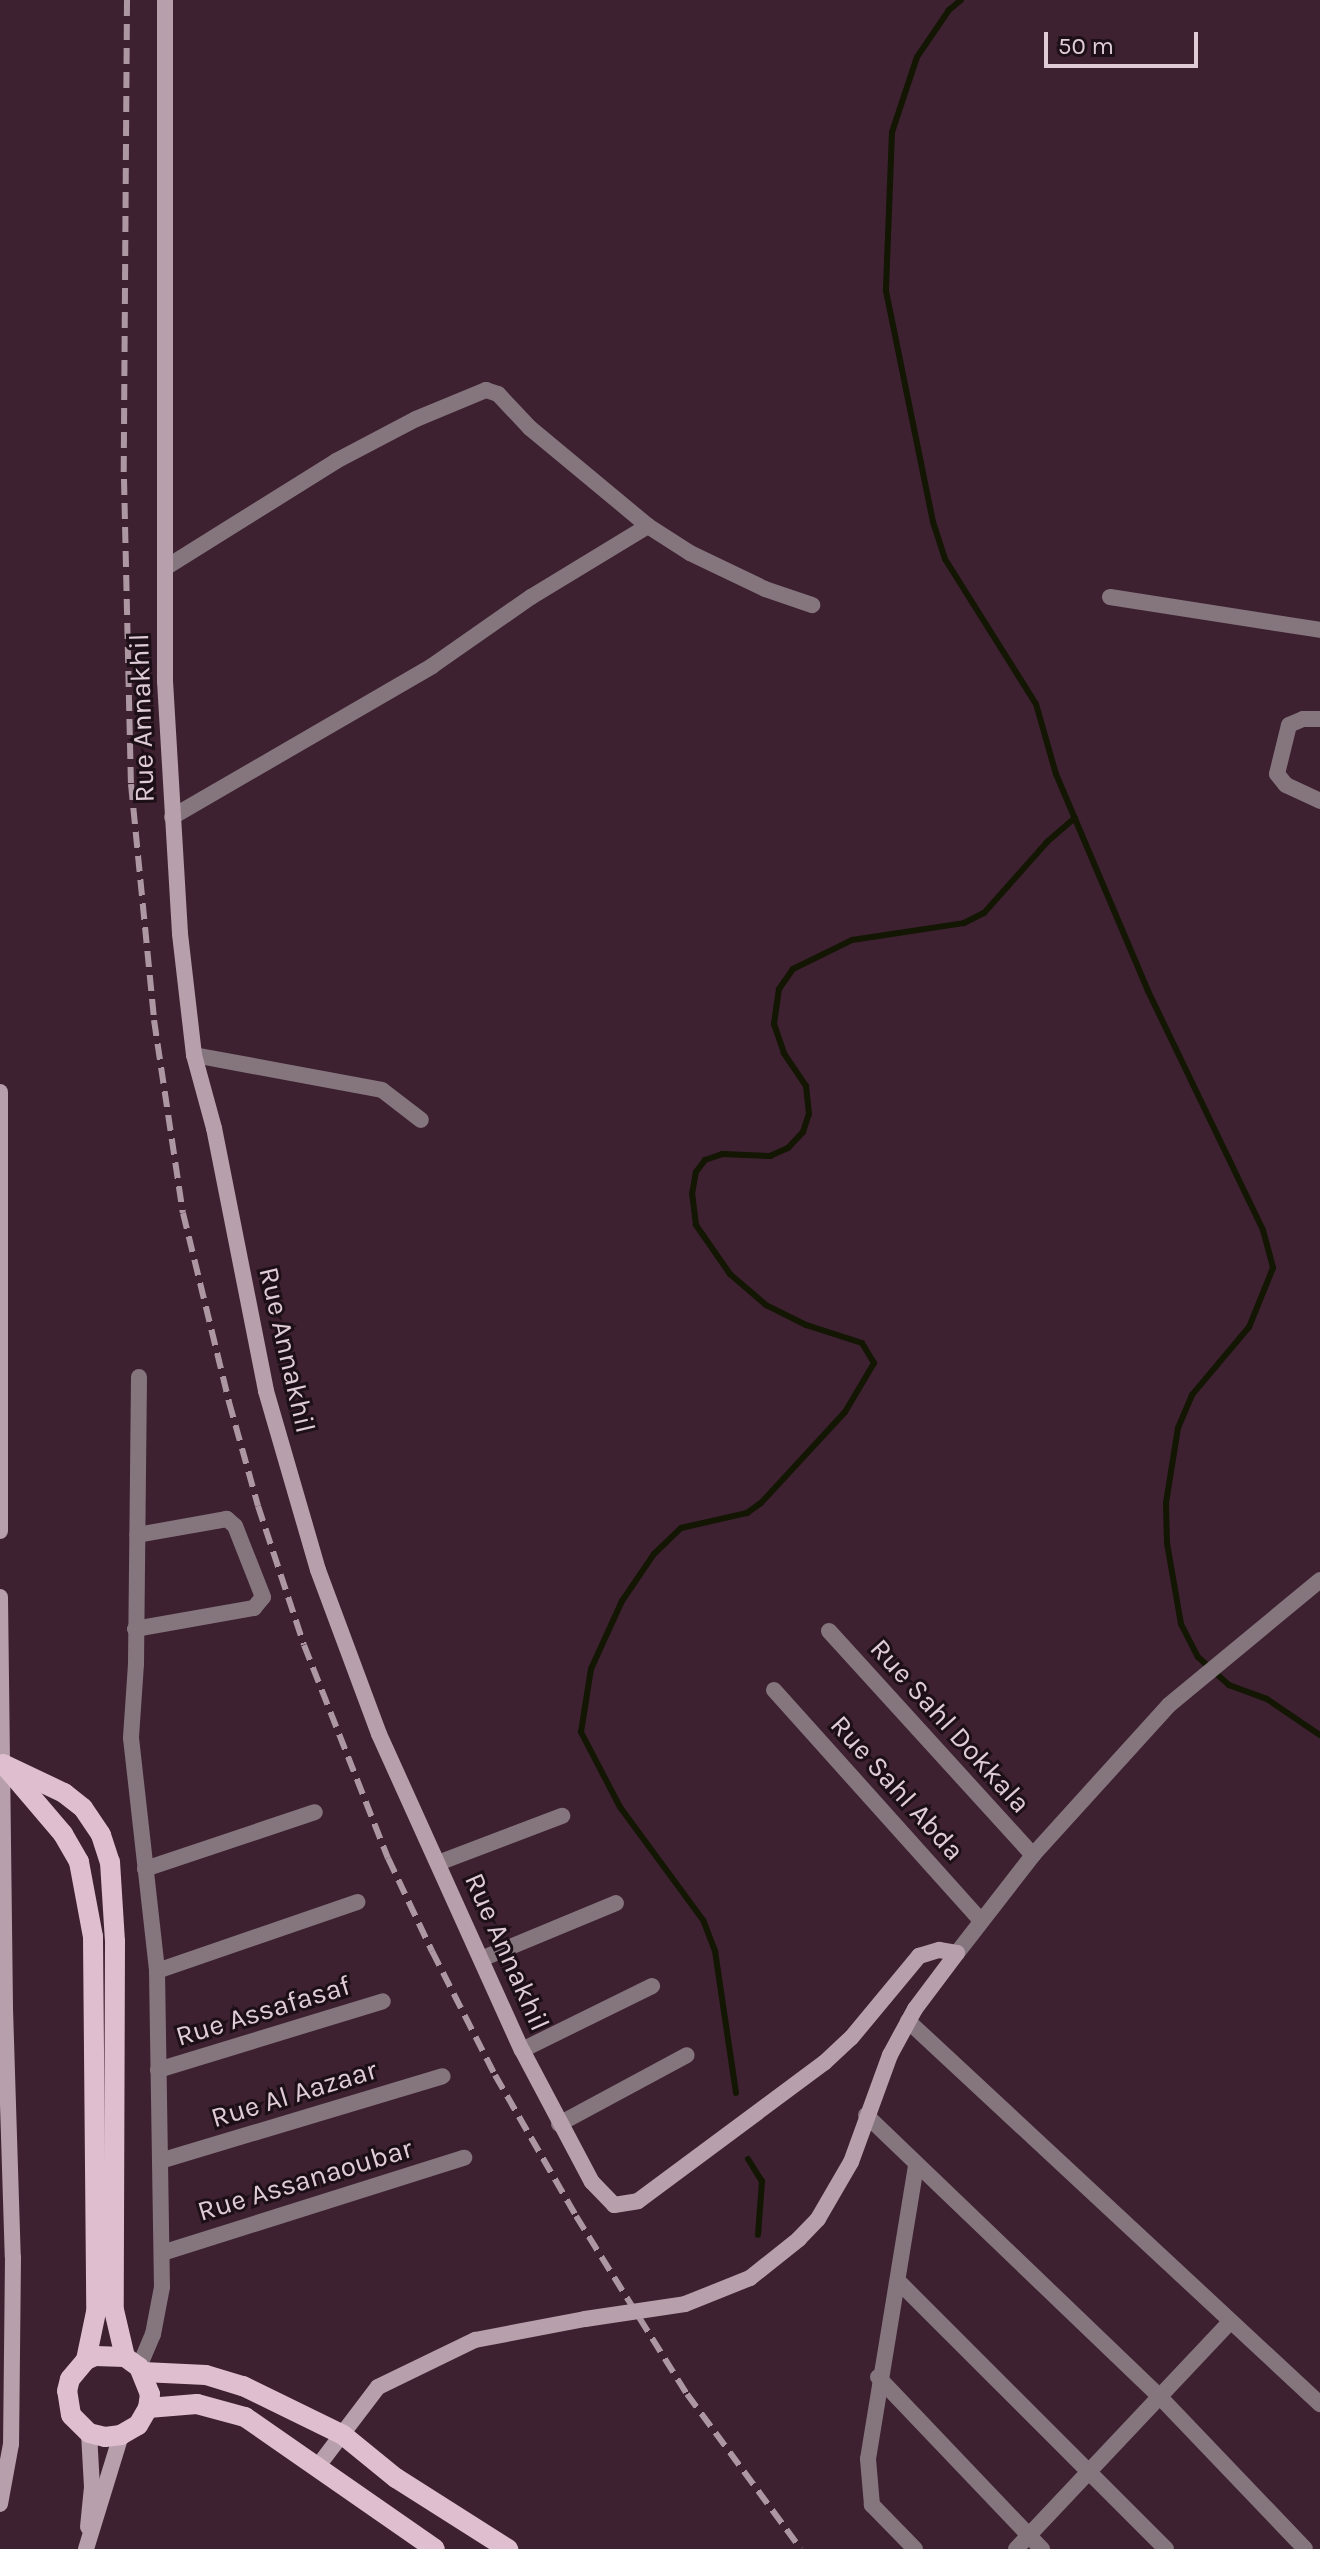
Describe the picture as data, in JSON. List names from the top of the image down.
{
  "streets": {
    "street": [
      "Rue Annakhil",
      "Rue Sahl Dokkala",
      "Rue Sahl Abda",
      "Rue Assafasaf",
      "Rue Al Aazaar",
      "Rue Assanaoubar"
    ]
  },
  "scale_bar": "50 m"
}
